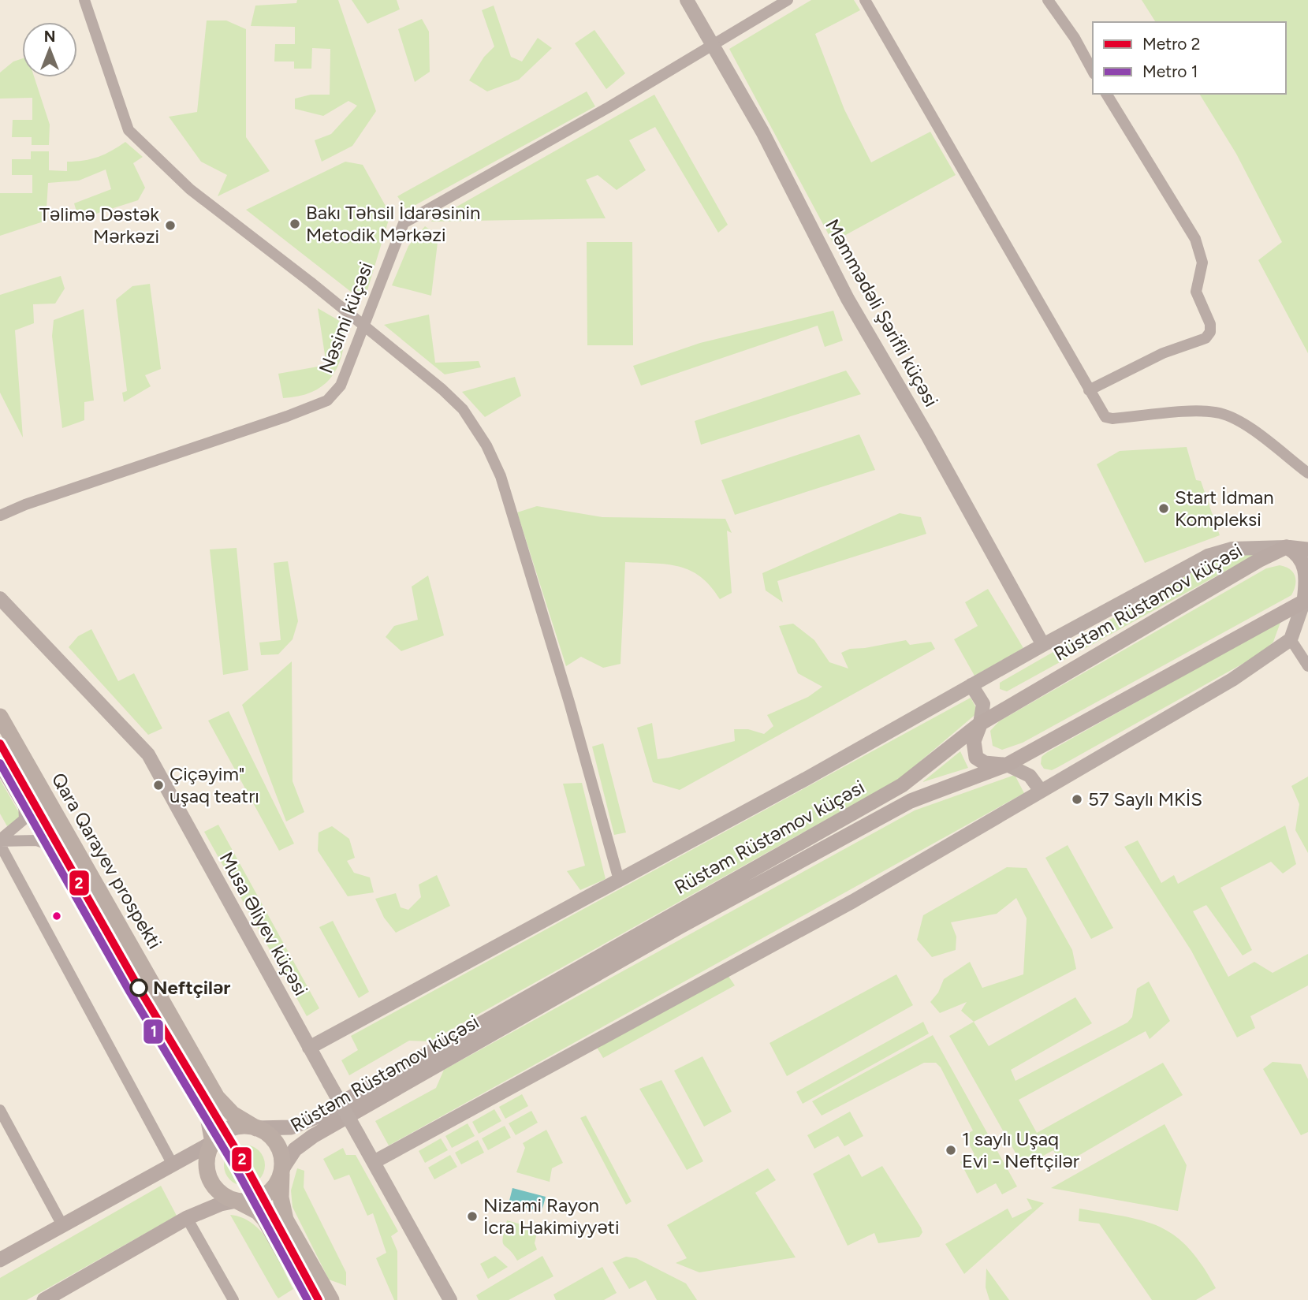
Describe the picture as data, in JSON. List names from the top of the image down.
{
  "streets": {
    "main road": ["Rüstəm Rüstəmov küçəsi", "Qara Qarayev prospekti"],
    "street": ["Məmmədəli Şərifli küçəsi", "Nəsimi küçəsi", "Musa Əliyev küçəsi"]
  },
  "crossings": [
    ["Məmmədəli Şərifli küçəsi", "Nəsimi küçəsi"],
    ["Məmmədəli Şərifli küçəsi", "Rüstəm Rüstəmov küçəsi"],
    ["Rüstəm Rüstəmov küçəsi", "Qara Qarayev prospekti"],
    ["Rüstəm Rüstəmov küçəsi", "Musa Əliyev küçəsi"]
  ],
  "places": [
    "Bakı Təhsil İdarəsinin Metodik Mərkəzi",
    "Təlimə Dəstək Mərkəzi",
    "Start İdman Kompleksi",
    "Çiçəyim\" uşaq teatrı",
    "57 Saylı MKİS",
    "Neftçilər",
    "1 saylı Uşaq Evi - Neftçilər",
    "Nizami Rayon İcra Hakimiyyəti"
  ],
  "lines": ["metro line 2", "metro line 1"],
  "legend": ["Metro 2", "Metro 1"],
  "north": "top"
}
